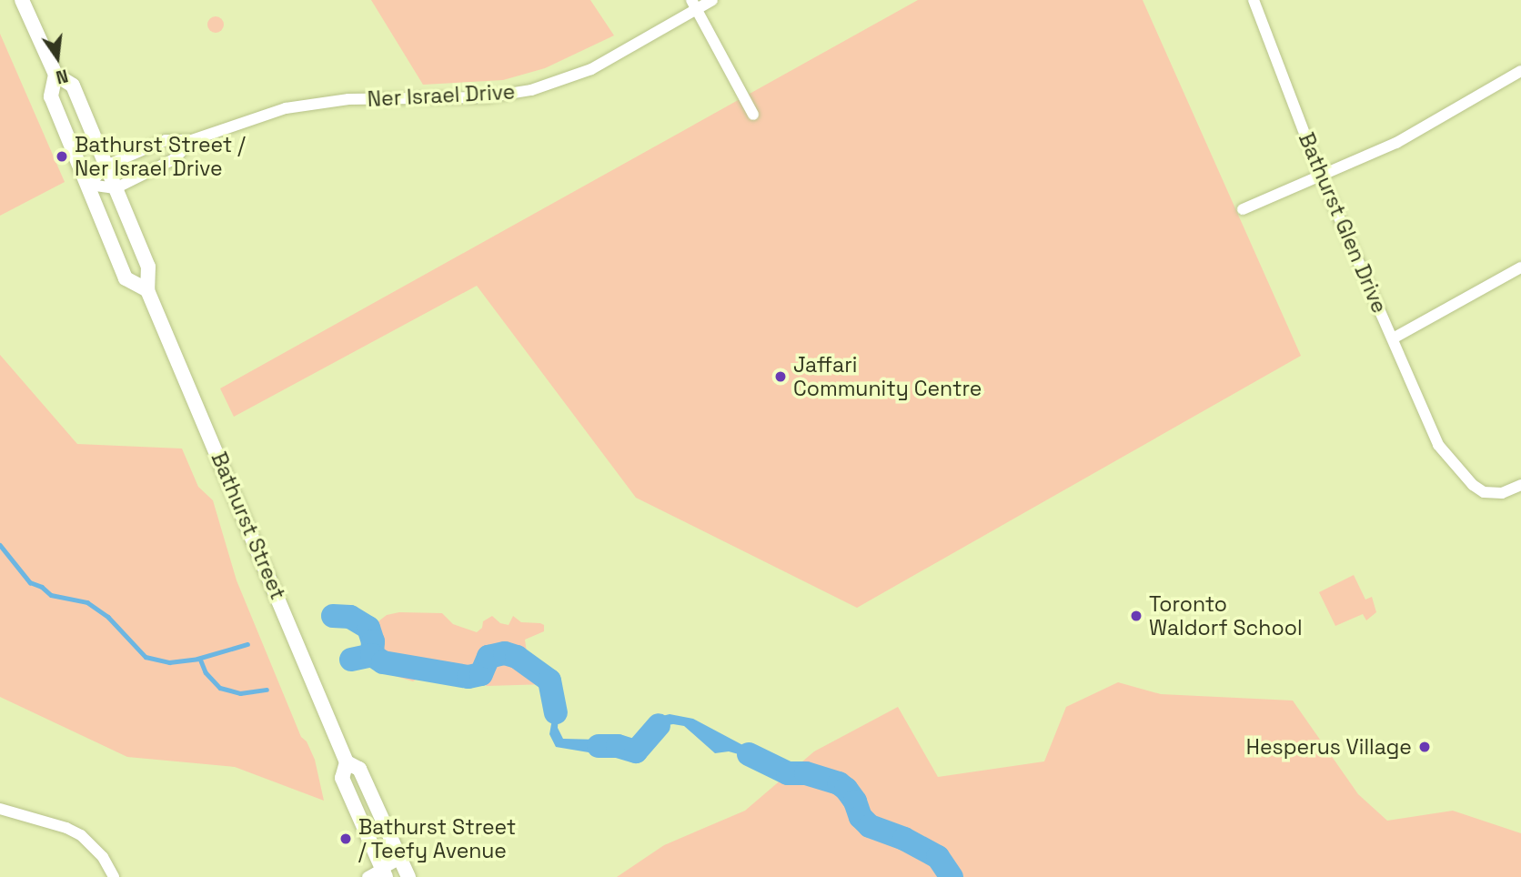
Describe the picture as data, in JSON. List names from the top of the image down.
{
  "streets": {
    "main road": ["Bathurst Street"],
    "street": ["Ner Israel Drive", "Bathurst Glen Drive"]
  },
  "crossings": [
    ["Ner Israel Drive", "Bathurst Street"]
  ],
  "places": [
    "Bathurst Street / Ner Israel Drive",
    "Jaffari Community Centre",
    "Toronto Waldorf School",
    "Hesperus Village",
    "Bathurst Street / Teefy Avenue"
  ],
  "north": "bottom"
}
